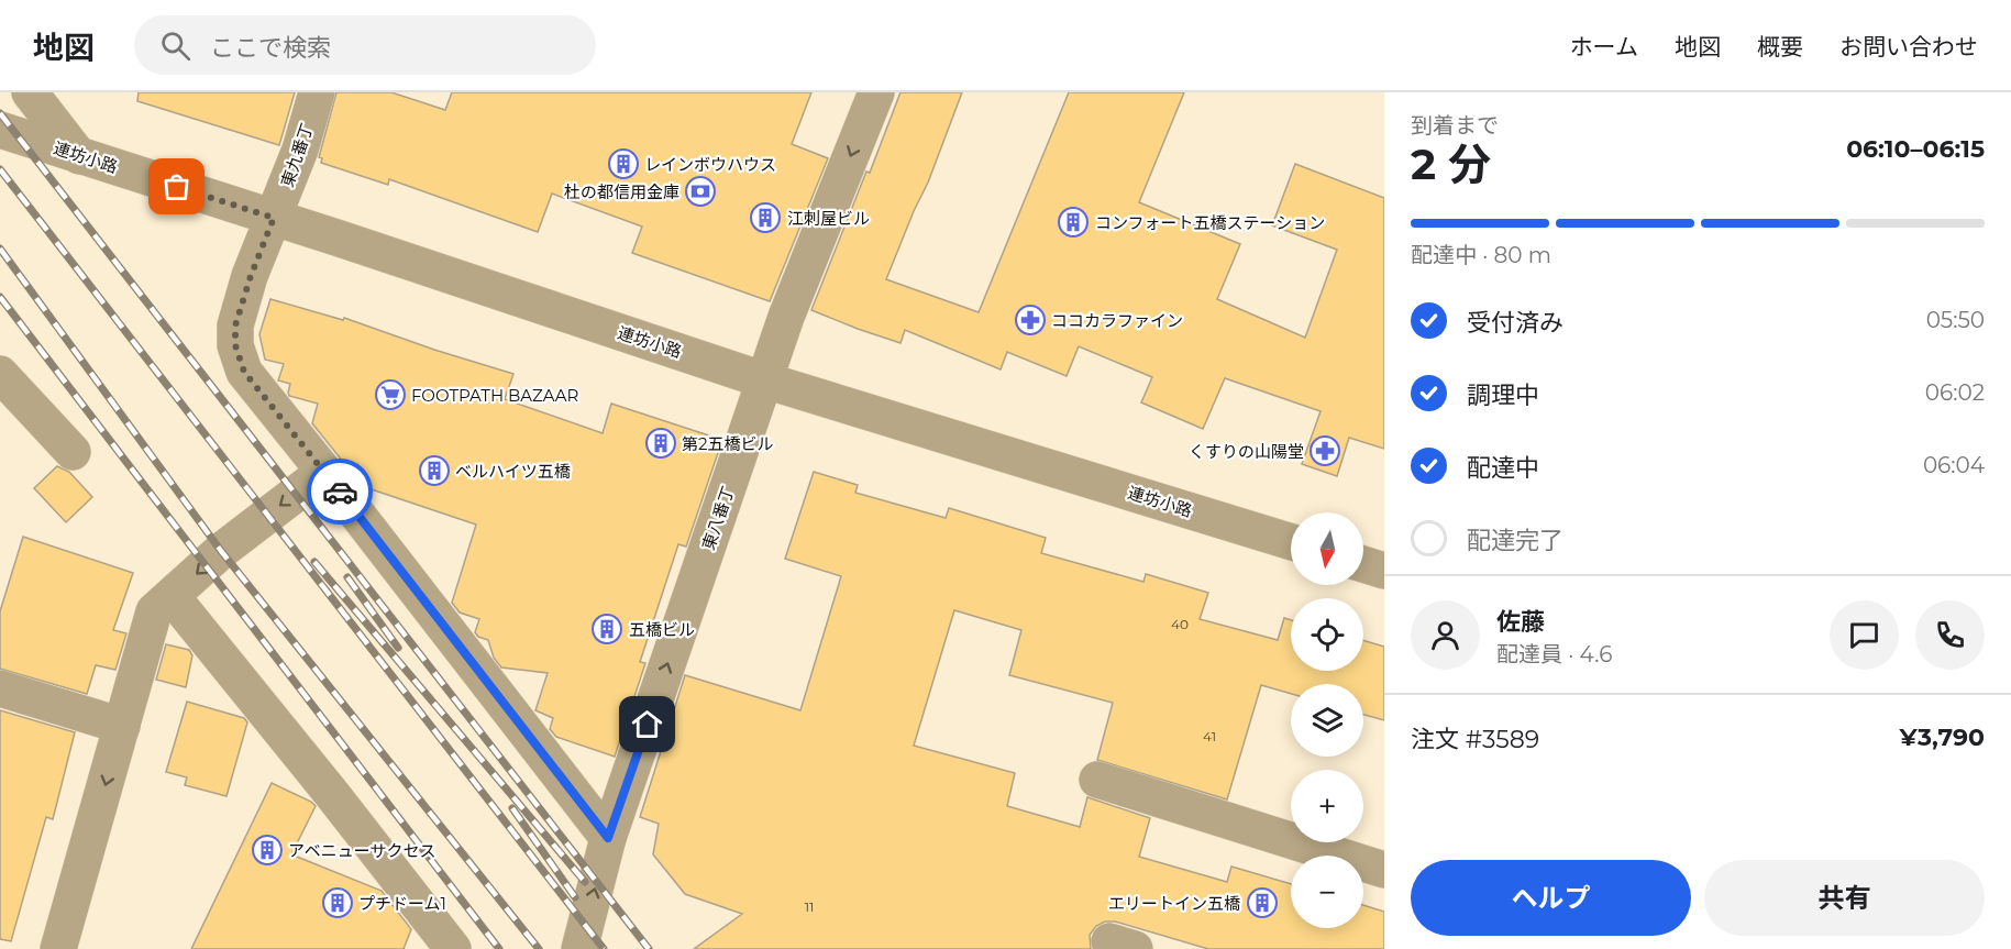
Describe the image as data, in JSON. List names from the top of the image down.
{
  "streets": {
    "street": ["東九番丁", "連坊小路", "東八番丁"]
  },
  "crossings": [
    ["東九番丁", "連坊小路"],
    ["東九番丁", "東八番丁"],
    ["連坊小路", "東八番丁"]
  ],
  "places": {
    "building": [
      "レインボウハウス",
      "江刺屋ビル",
      "コンフォート五橋ステーション",
      "第2五橋ビル",
      "ベルハイツ五橋",
      "五橋ビル",
      "アベニューサクセス",
      "プチドーム1",
      "エリートイン五橋"
    ],
    "bank": ["杜の都信用金庫"],
    "pharmacy": ["ココカラファイン", "くすりの山陽堂"],
    "supermarket": ["FOOTPATH BAZAAR"]
  },
  "house_numbers": ["40", "41", "11"],
  "north": "bottom",
  "page": {
    "header": "地図",
    "search": "ここで検索",
    "nav": [
      "ホーム",
      "地図",
      "概要",
      "お問い合わせ"
    ],
    "heading": ["2 分", "到着まで", "06:10–06:15"],
    "panel": [
      "佐藤",
      "配達員 · 4.6",
      "注文 #3589",
      "¥3,790"
    ],
    "bar": "配達中 · 80 m",
    "list": [
      ["受付済み", "05:50"],
      ["調理中", "06:02"],
      ["配達中", "06:04"],
      "配達完了"
    ],
    "map_buttons": ["+", "−"],
    "buttons": ["ヘルプ", "共有"]
  }
}
